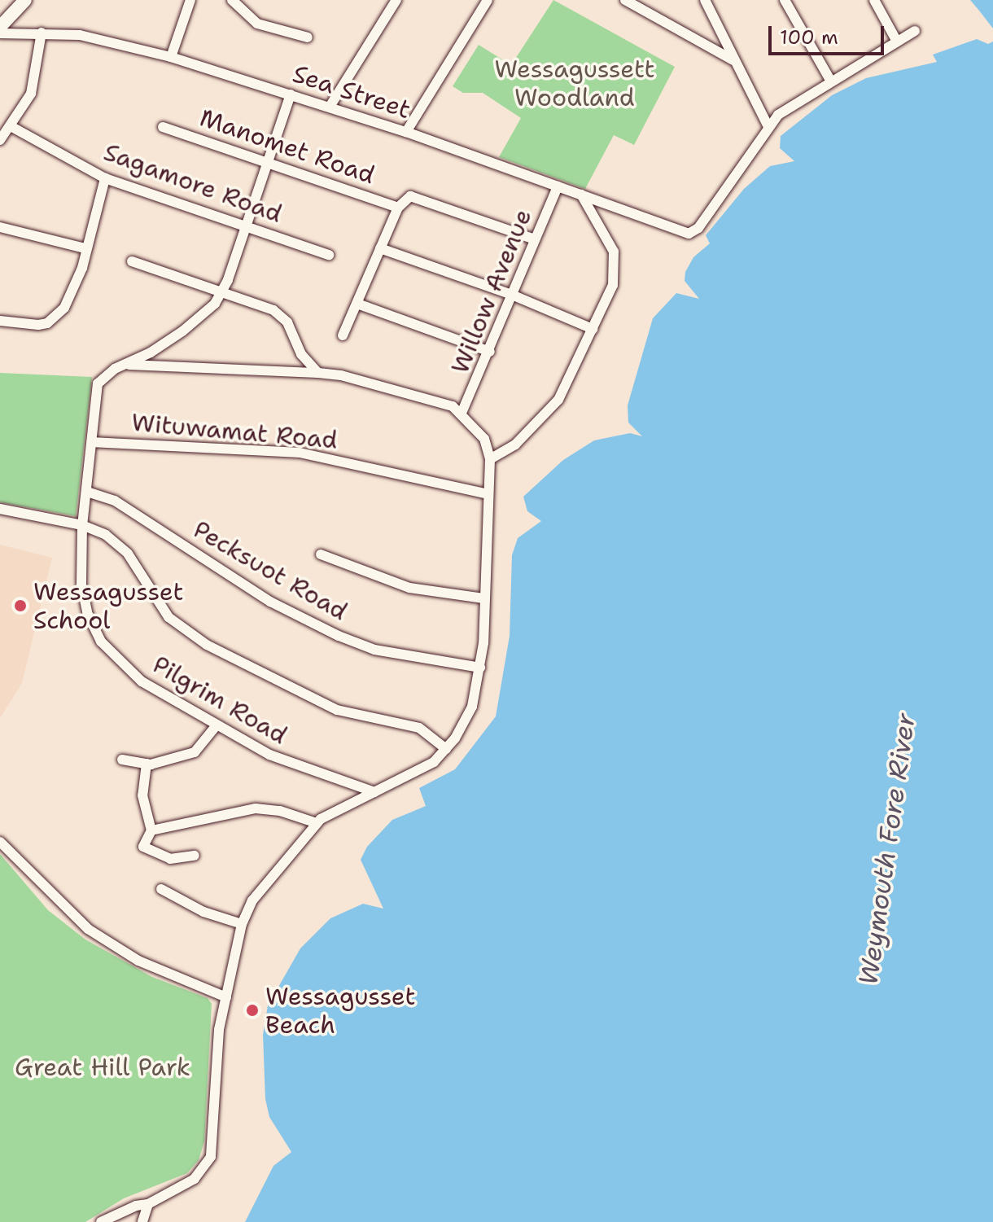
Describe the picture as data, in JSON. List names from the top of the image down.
{
  "streets": {
    "street": [
      "Sea Street",
      "Manomet Road",
      "Sagamore Road",
      "Willow Avenue",
      "Wituwamat Road",
      "Pecksuot Road",
      "Pilgrim Road"
    ]
  },
  "crossings": [
    ["Sea Street", "Willow Avenue"],
    ["Wituwamat Road", "Pilgrim Road"],
    ["Pecksuot Road", "Pilgrim Road"]
  ],
  "water": ["Weymouth Fore River"],
  "parks": ["Wessagussett Woodland", "Great Hill Park"],
  "places": ["Wessagusset School", "Wessagusset Beach"],
  "scale_bar": "100 m"
}
